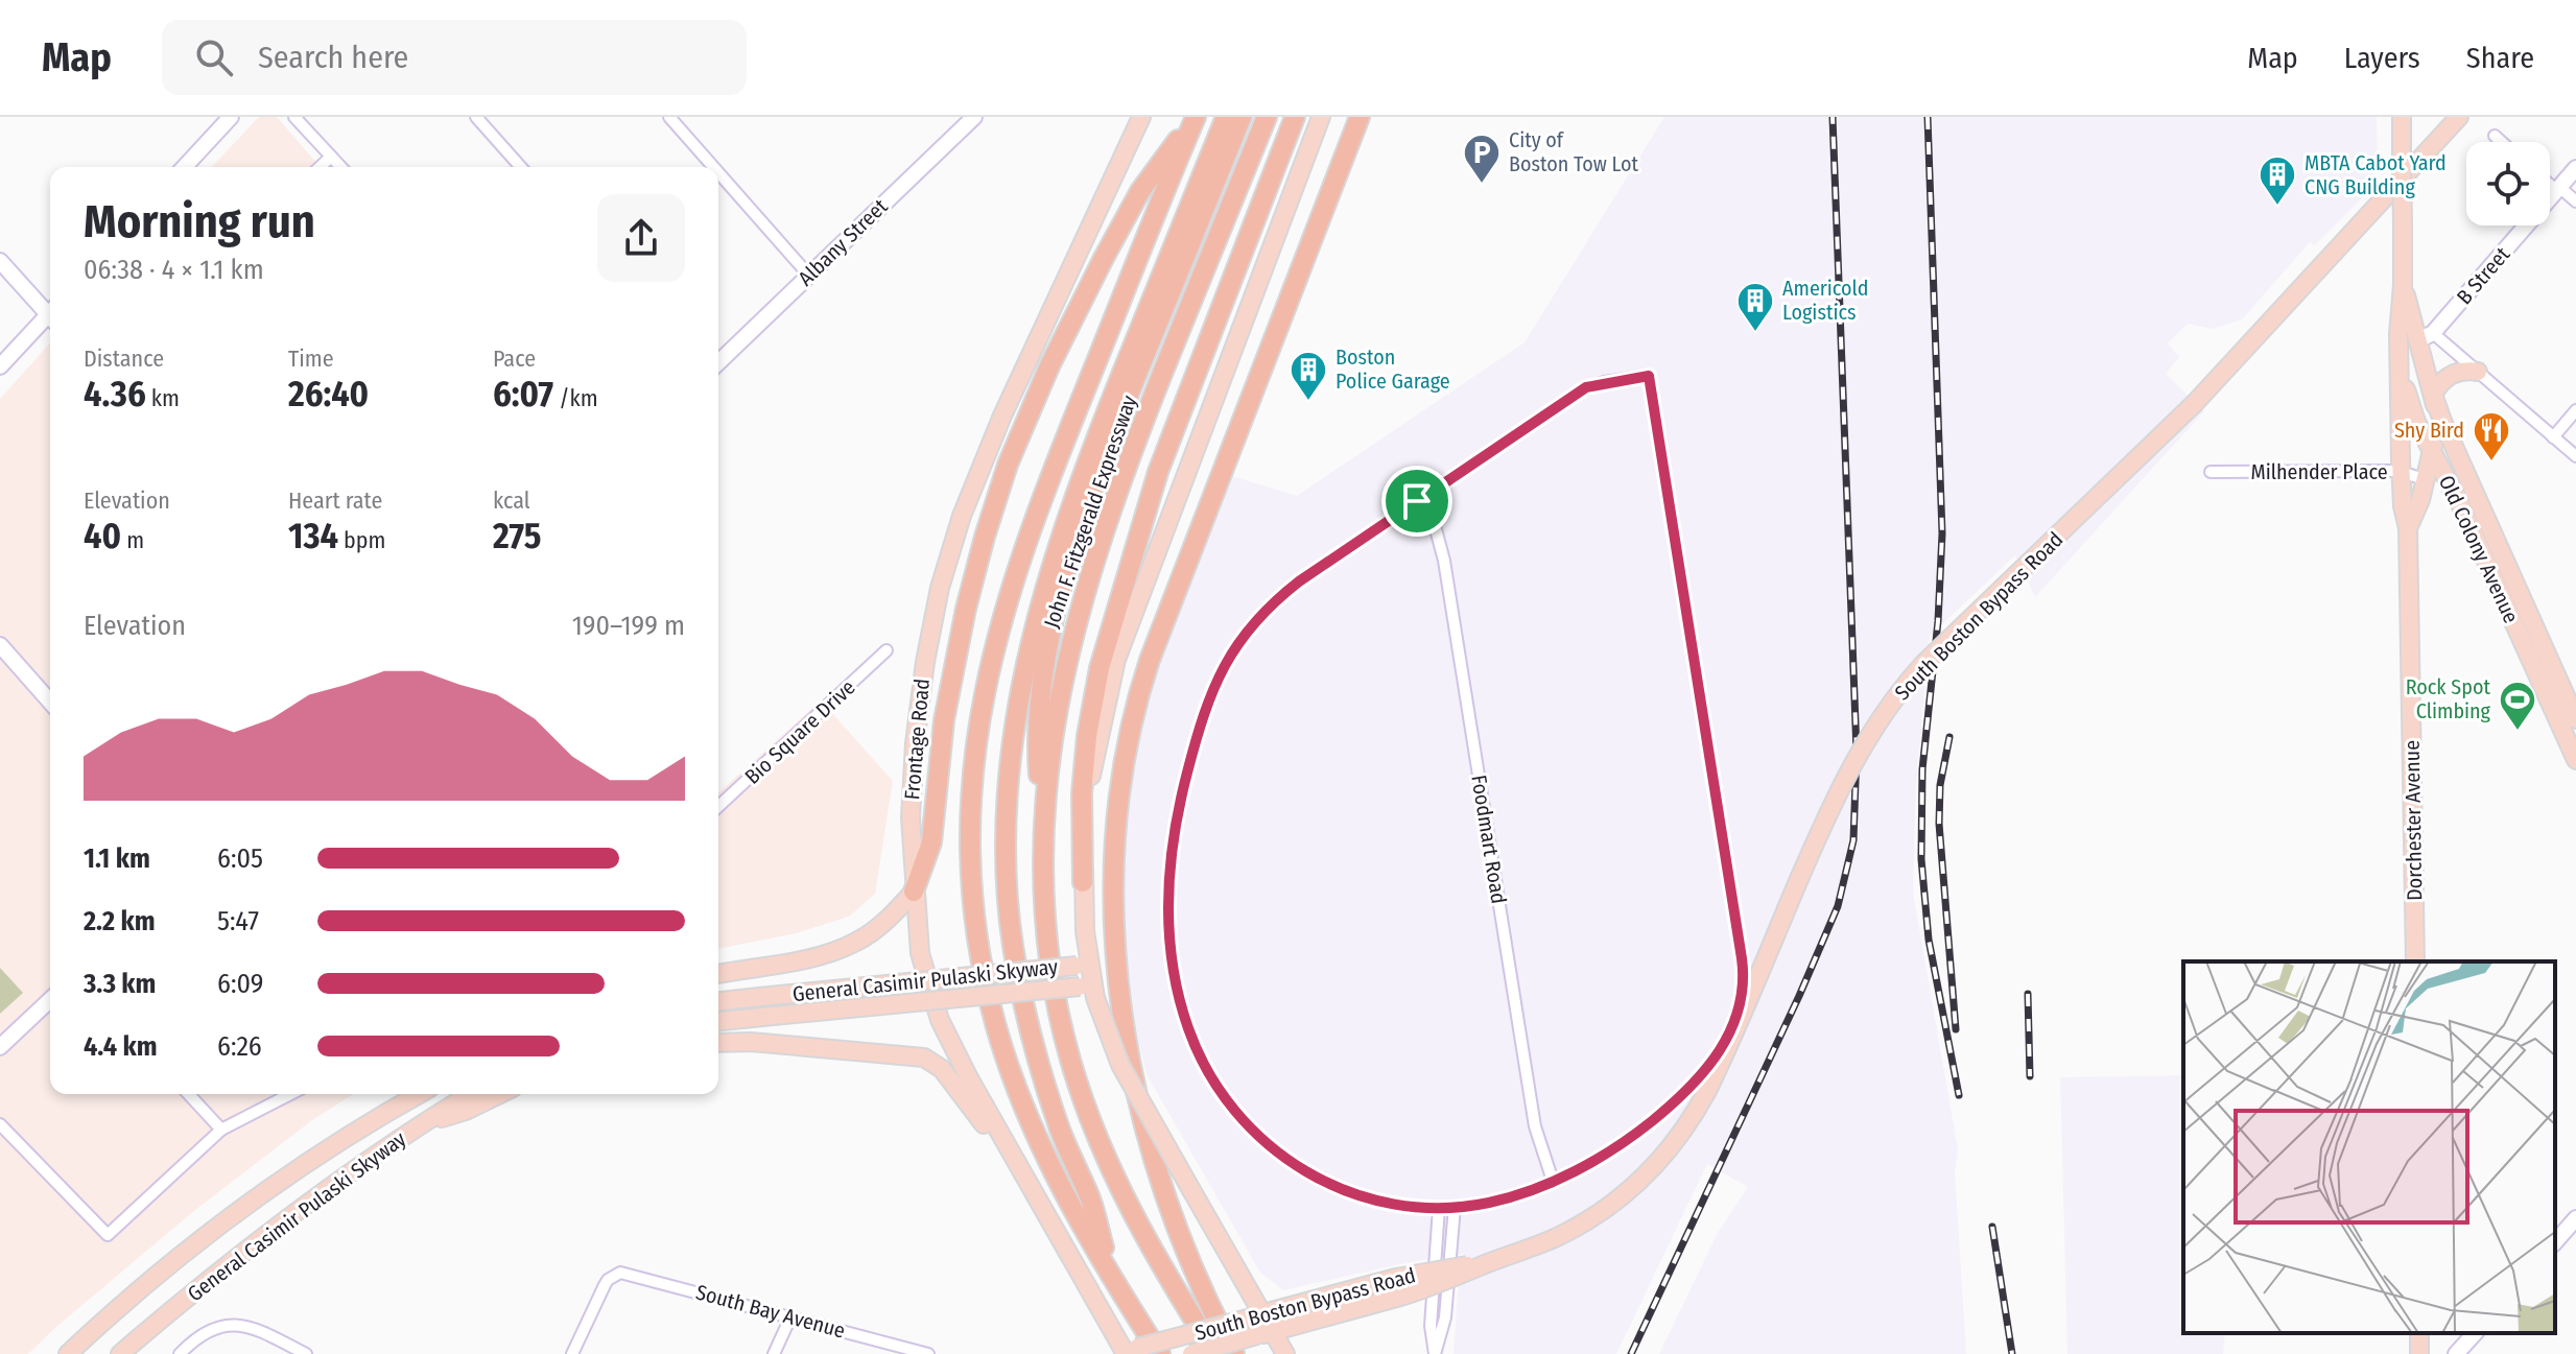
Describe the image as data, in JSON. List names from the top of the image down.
{
  "streets": {
    "highway": ["John F. Fitzgerald Expressway"],
    "main road": [
      "Albany Street",
      "B Street",
      "Old Colony Avenue",
      "South Boston Bypass Road",
      "Frontage Road",
      "Dorchester Avenue",
      "General Casimir Pulaski Skyway"
    ],
    "street": [
      "Milhender Place",
      "Bio Square Drive",
      "Foodmart Road",
      "South Bay Avenue"
    ]
  },
  "crossings": [
    ["B Street", "Dorchester Avenue"],
    ["Milhender Place", "Dorchester Avenue"],
    ["Old Colony Avenue", "Dorchester Avenue"],
    ["South Boston Bypass Road", "Frontage Road"]
  ],
  "places": {
    "parking": ["City of Boston Tow Lot"],
    "building": ["MBTA Cabot Yard CNG Building", "Americold Logistics", "Boston Police Garage"],
    "restaurant": ["Shy Bird"],
    "sports": ["Rock Spot Climbing"]
  },
  "page": {
    "header": "Map",
    "search": "Search here",
    "nav": ["Map", "Layers", "Share"],
    "heading": ["Morning run", "06:38 · 4 × 1.1 km"],
    "stats": [
      ["Distance", "4.36 km"],
      ["Time", "26:40"],
      ["Pace", "6:07 /km"],
      ["Elevation", "40 m"],
      ["Heart rate", "134 bpm"],
      ["kcal", "275"]
    ],
    "chart": ["Elevation", "190–199 m"],
    "list": [
      {
        "name": "1.1 km",
        "note": "6:05"
      },
      {
        "name": "2.2 km",
        "note": "5:47"
      },
      {
        "name": "3.3 km",
        "note": "6:09"
      },
      {
        "name": "4.4 km",
        "note": "6:26"
      }
    ]
  }
}
